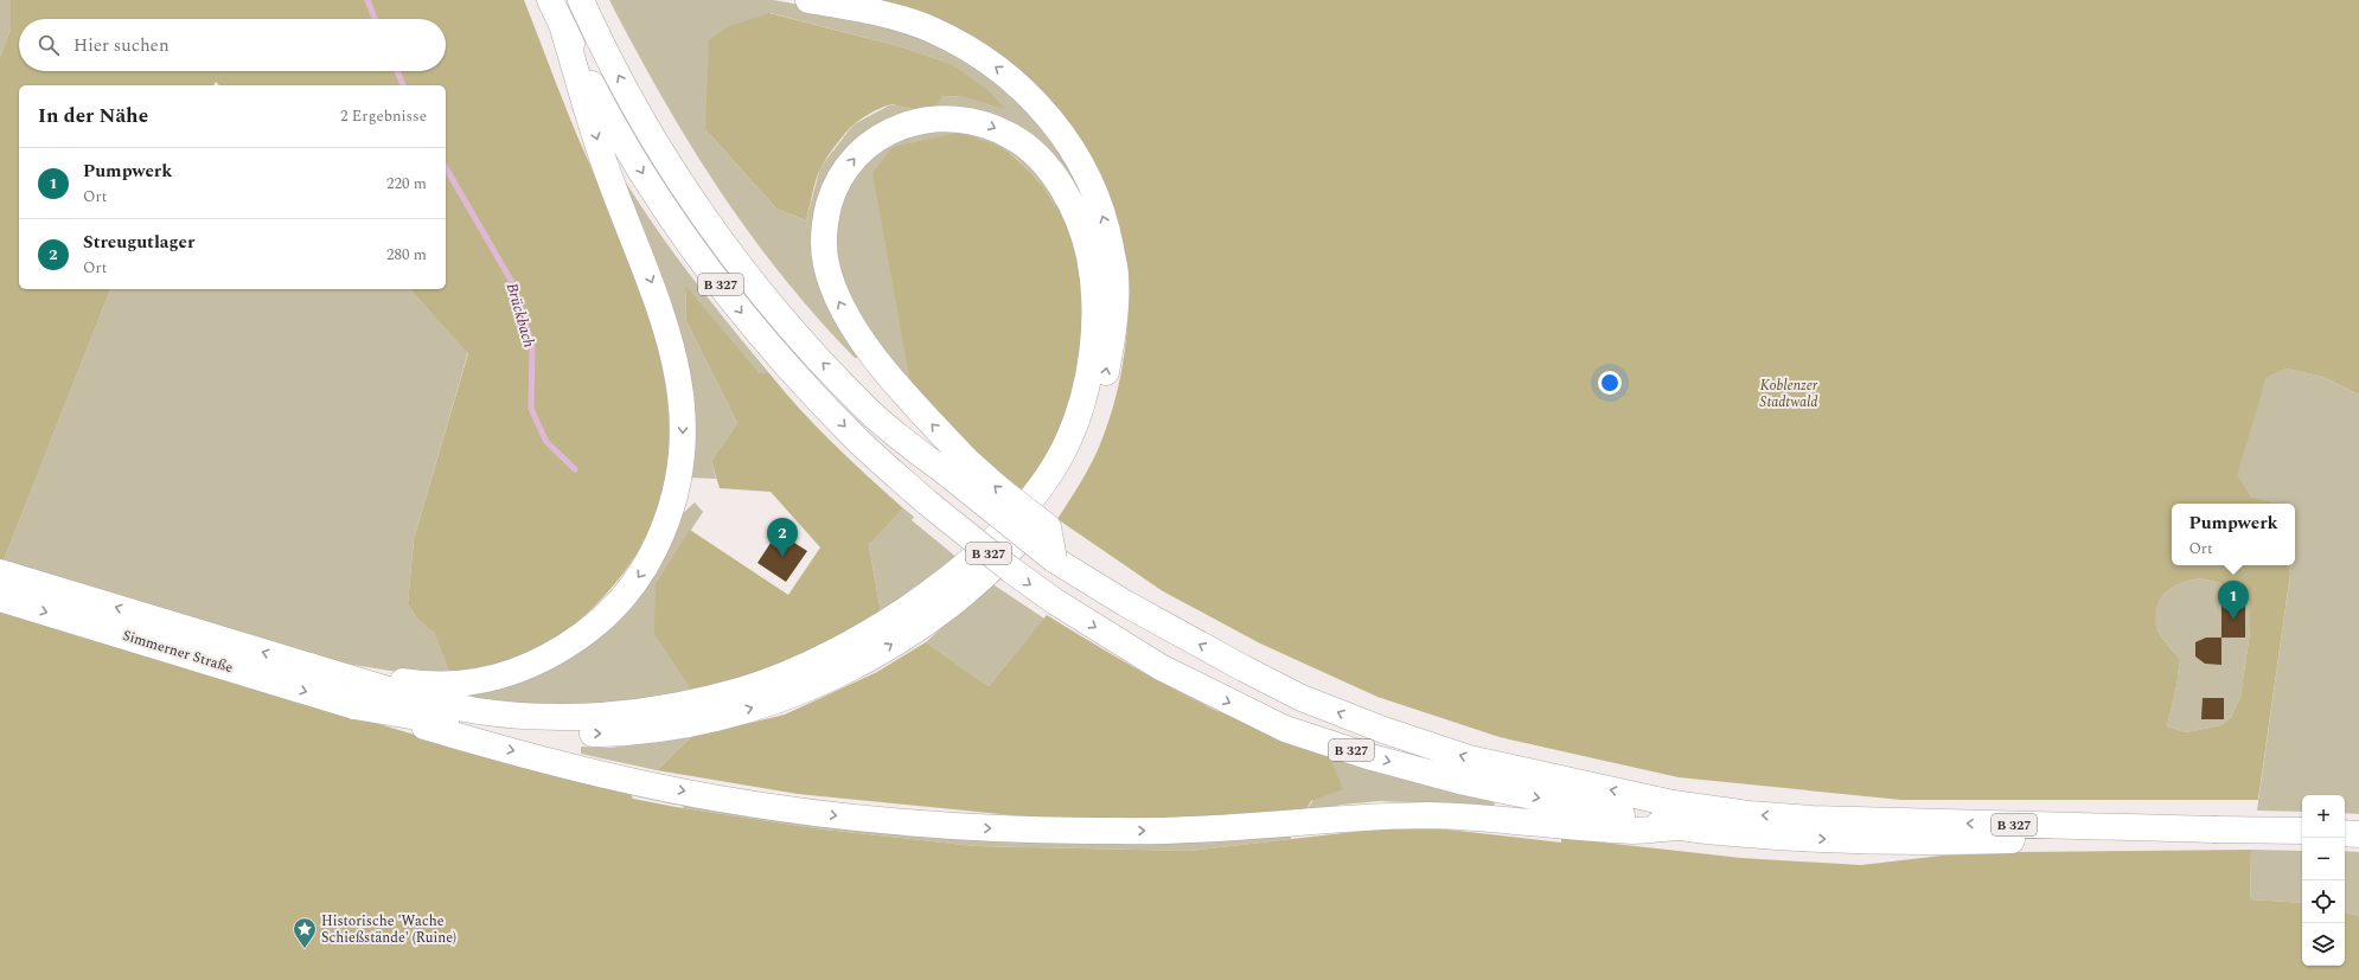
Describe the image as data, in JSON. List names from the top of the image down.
{
  "streets": {
    "main road": ["B 327", "Simmerner Straße"]
  },
  "water": ["Brückbach"],
  "parks": ["Koblenzer Stadtwald"],
  "places": {
    "place": ["Historische 'Wache Schießstände' (Ruine)"]
  },
  "page": {
    "search": "Hier suchen",
    "heading": ["In der Nähe", "2 Ergebnisse"],
    "list": [
      {
        "mark": "1",
        "name": "Pumpwerk",
        "note": "Ort",
        "value": "220 m"
      },
      {
        "mark": "2",
        "name": "Streugutlager",
        "note": "Ort",
        "value": "280 m"
      }
    ],
    "popup": ["Pumpwerk", "Ort"],
    "pins": ["2", "1"],
    "map_buttons": ["+", "−"]
  }
}
